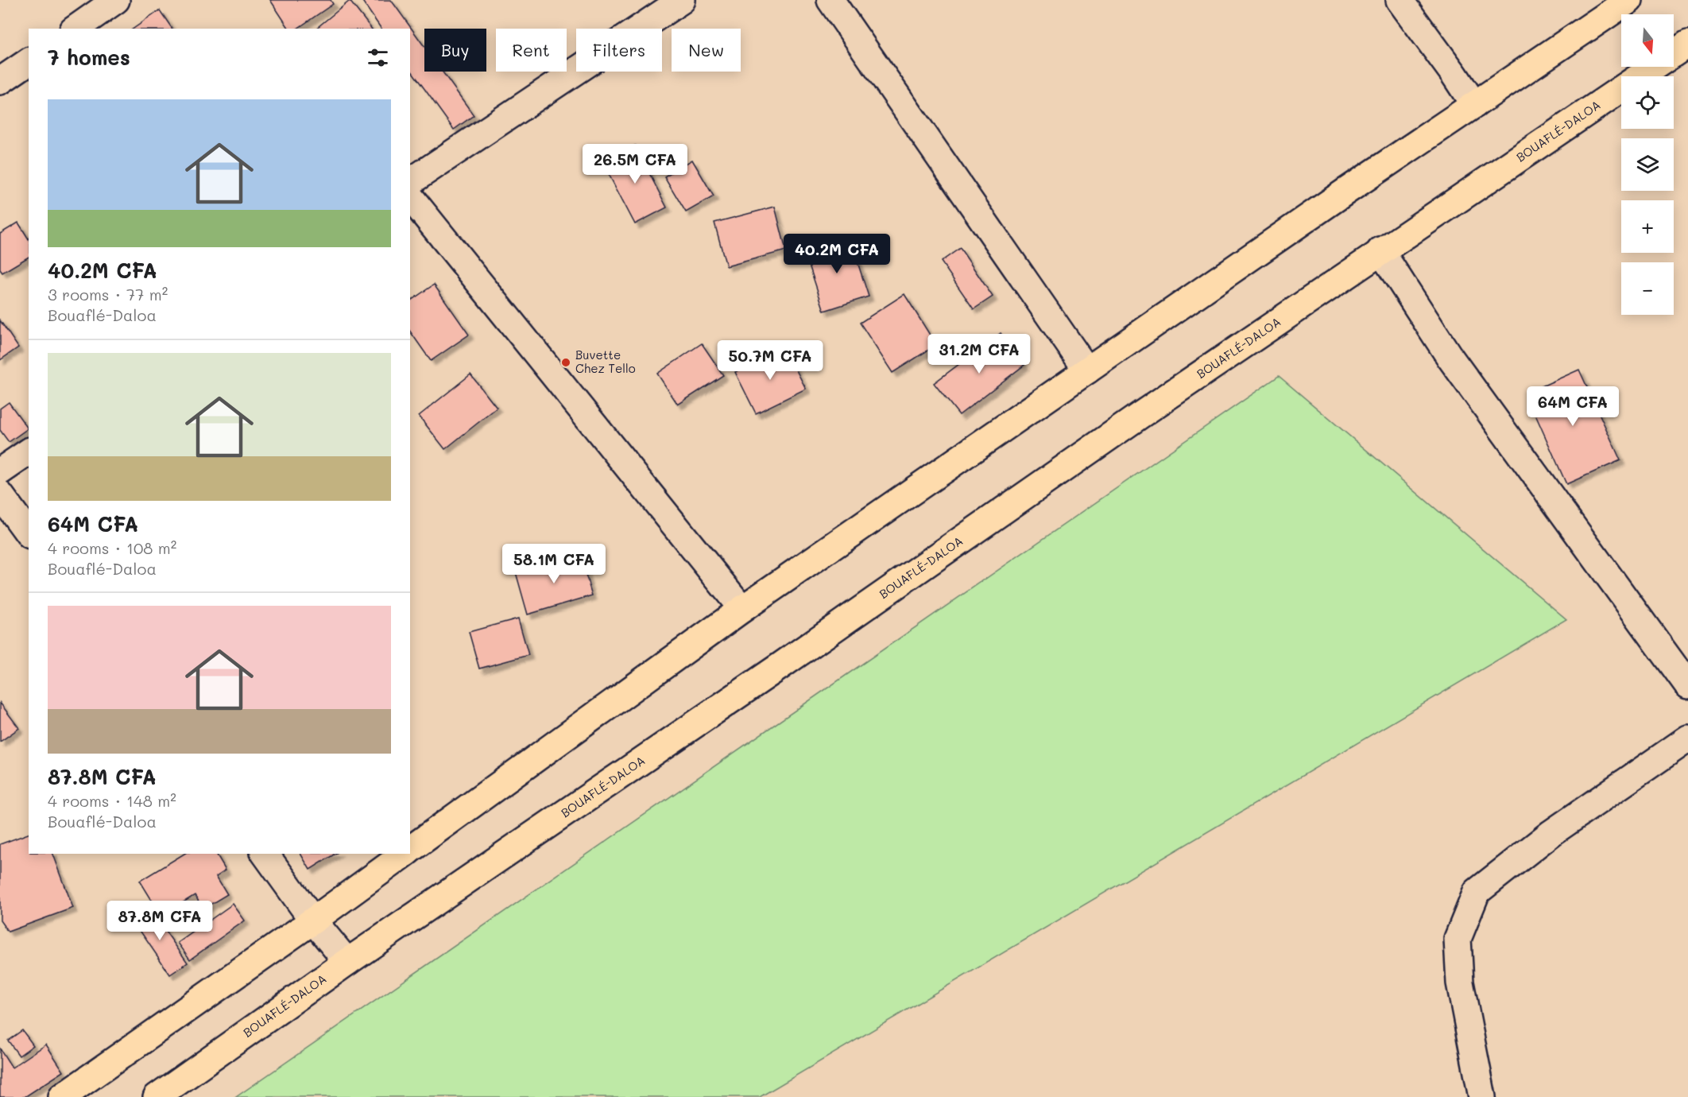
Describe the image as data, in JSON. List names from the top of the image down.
{
  "streets": {
    "highway": ["BOUAFLÉ-DALOA"]
  },
  "places": ["Buvette Chez Tello"],
  "north": "bottom",
  "page": {
    "map_buttons": ["+", "−"],
    "chip": [
      "Buy",
      "Rent",
      "Filters",
      "New"
    ],
    "heading": "7 homes",
    "list": [
      {
        "name": "40.2M CFA",
        "note": "3 rooms · 77 m² · Bouaflé-Daloa"
      },
      {
        "name": "64M CFA",
        "note": "4 rooms · 108 m² · Bouaflé-Daloa"
      },
      {
        "name": "87.8M CFA",
        "note": "4 rooms · 148 m² · Bouaflé-Daloa"
      }
    ],
    "price": [
      "26.5M CFA",
      "40.2M CFA",
      "31.2M CFA",
      "50.7M CFA",
      "64M CFA",
      "58.1M CFA",
      "87.8M CFA"
    ]
  }
}
